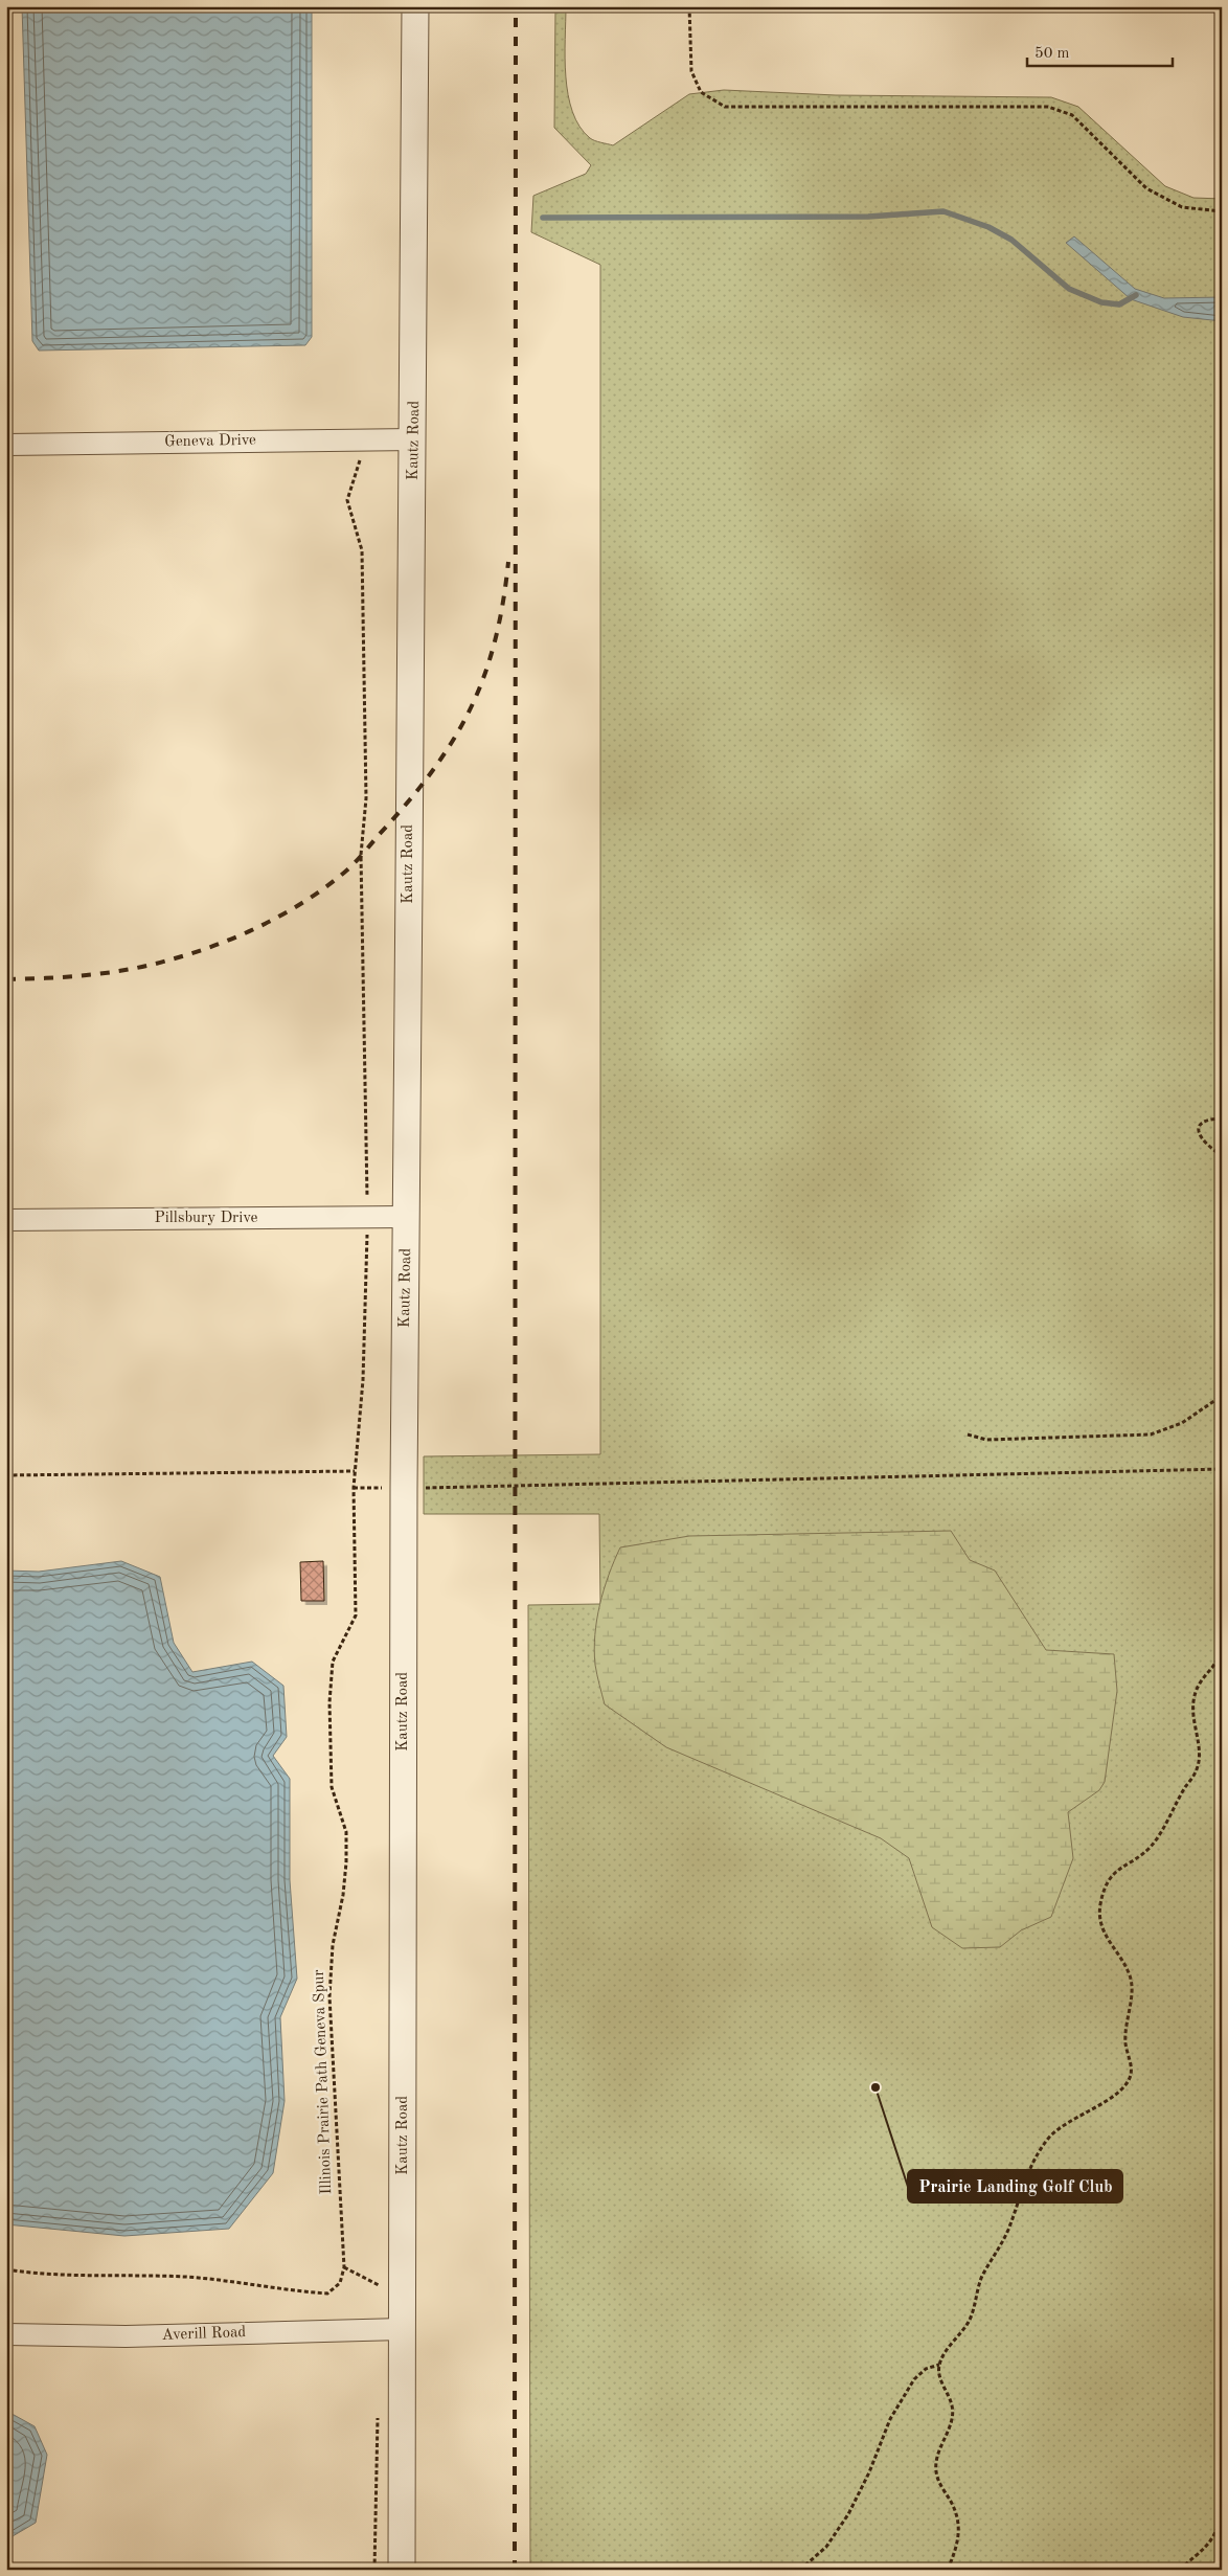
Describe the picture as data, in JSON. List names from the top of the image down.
{
  "streets": {
    "street": [
      "Kautz Road",
      "Geneva Drive",
      "Pillsbury Drive",
      "Averill Road"
    ],
    "path": ["Illinois Prairie Path Geneva Spur"]
  },
  "crossings": [
    ["Kautz Road", "Geneva Drive"],
    ["Kautz Road", "Pillsbury Drive"],
    ["Kautz Road", "Averill Road"],
    ["Geneva Drive", "Illinois Prairie Path Geneva Spur"],
    ["Pillsbury Drive", "Illinois Prairie Path Geneva Spur"]
  ],
  "places": ["Prairie Landing Golf Club"],
  "scale_bar": "50 m"
}
